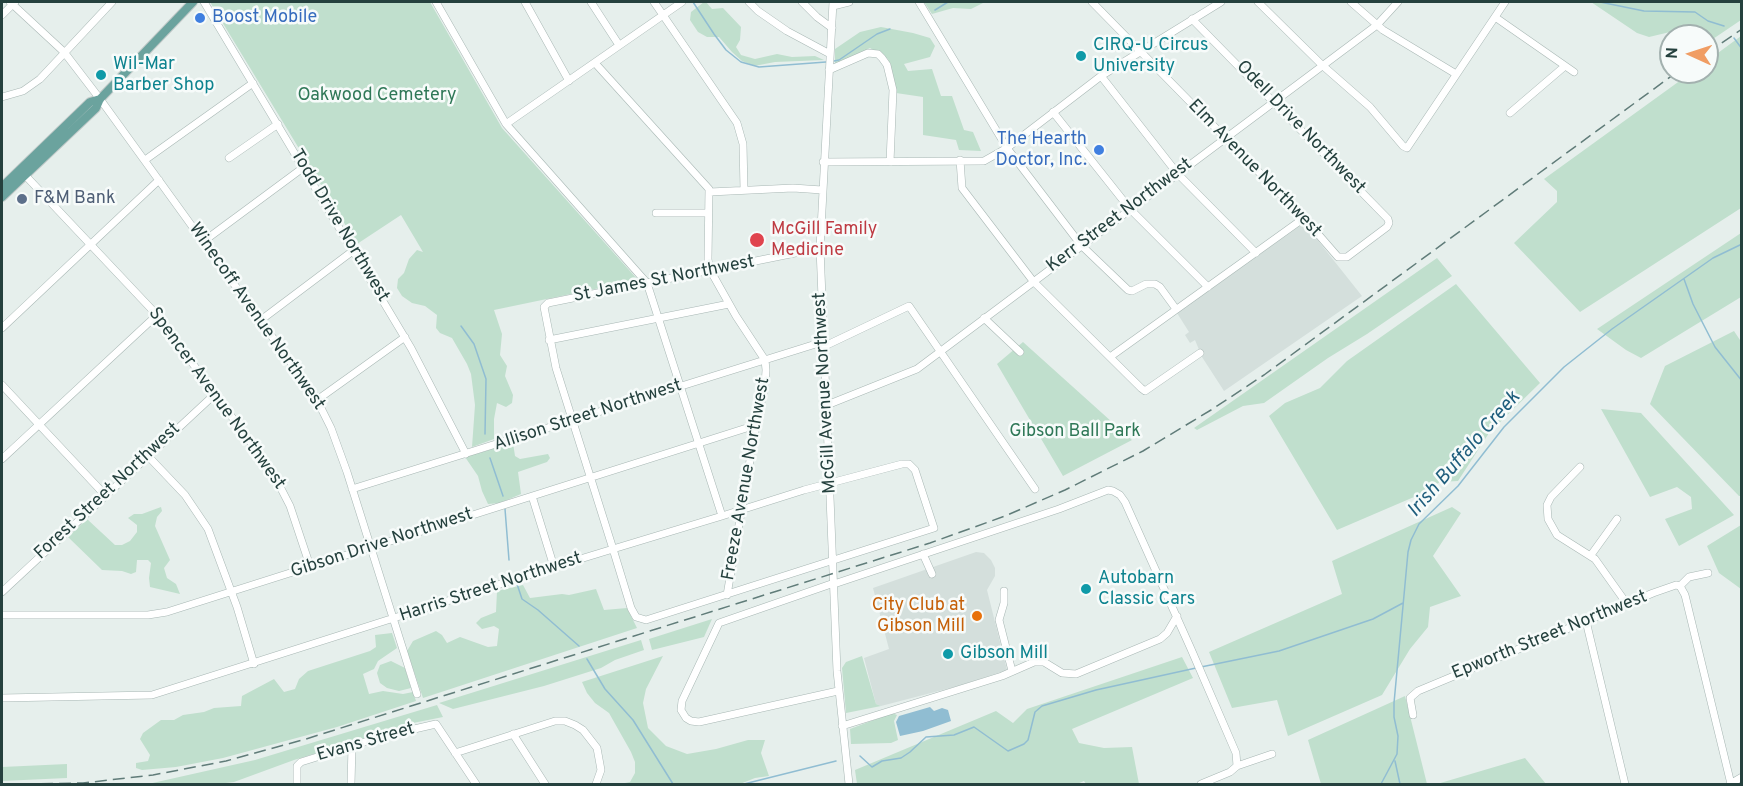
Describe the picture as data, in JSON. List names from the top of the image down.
{
  "streets": {
    "street": [
      "Odell Drive Northwest",
      "Elm Avenue Northwest",
      "Kerr Street Northwest",
      "Todd Drive Northwest",
      "St James St Northwest",
      "Winecoff Avenue Northwest",
      "McGill Avenue Northwest",
      "Spencer Avenue Northwest",
      "Allison Street Northwest",
      "Freeze Avenue Northwest",
      "Forest Street Northwest",
      "Gibson Drive Northwest",
      "Harris Street Northwest",
      "Epworth Street Northwest",
      "Evans Street"
    ]
  },
  "crossings": [
    ["Odell Drive Northwest", "Elm Avenue Northwest"],
    ["Odell Drive Northwest", "Kerr Street Northwest"],
    ["Elm Avenue Northwest", "Kerr Street Northwest"],
    ["Kerr Street Northwest", "McGill Avenue Northwest"],
    ["Kerr Street Northwest", "Allison Street Northwest"],
    ["Todd Drive Northwest", "Allison Street Northwest"],
    ["St James St Northwest", "McGill Avenue Northwest"],
    ["St James St Northwest", "Freeze Avenue Northwest"],
    ["Winecoff Avenue Northwest", "Allison Street Northwest"],
    ["Winecoff Avenue Northwest", "Gibson Drive Northwest"],
    ["Winecoff Avenue Northwest", "Harris Street Northwest"],
    ["McGill Avenue Northwest", "Allison Street Northwest"],
    ["McGill Avenue Northwest", "Harris Street Northwest"],
    ["Spencer Avenue Northwest", "Forest Street Northwest"],
    ["Spencer Avenue Northwest", "Gibson Drive Northwest"],
    ["Allison Street Northwest", "Freeze Avenue Northwest"],
    ["Freeze Avenue Northwest", "Gibson Drive Northwest"],
    ["Freeze Avenue Northwest", "Harris Street Northwest"]
  ],
  "water": ["Irish Buffalo Creek"],
  "parks": ["Oakwood Cemetery", "Gibson Ball Park"],
  "places": [
    "Boost Mobile",
    "CIRQ-U Circus University",
    "Wil-Mar Barber Shop",
    "The Hearth Doctor, Inc.",
    "F&M Bank",
    "McGill Family Medicine",
    "Autobarn Classic Cars",
    "City Club at Gibson Mill",
    "Gibson Mill"
  ],
  "north": "left"
}
